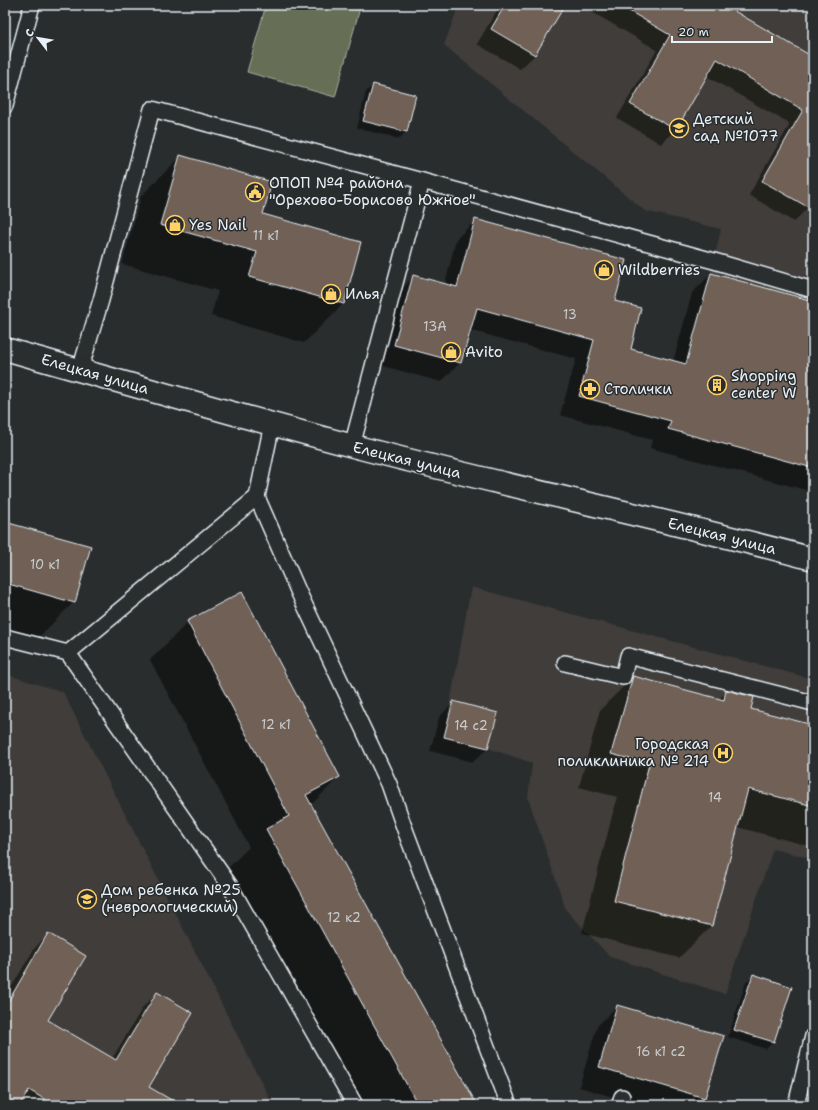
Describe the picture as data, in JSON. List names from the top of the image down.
{
  "streets": {
    "street": ["Елецкая улица"]
  },
  "places": {
    "school or university": ["Детский сад №1077", "Дом ребенка №25 (неврологический)"],
    "public building": ["ОПОП №4 района \"Орехово-Борисово Южное\""],
    "shop": [
      "Yes Nail",
      "Wildberries",
      "Илья",
      "Avito"
    ],
    "building": ["Shopping center W"],
    "pharmacy": ["Столички"],
    "hospital": ["Городская поликлиника № 214"]
  },
  "house_numbers": [
    "11 к1",
    "13",
    "13А",
    "10 к1",
    "12 к1",
    "14 c2",
    "14",
    "12 к2",
    "16 к1 с2"
  ],
  "scale_bar": "20 m",
  "north": "top left"
}
